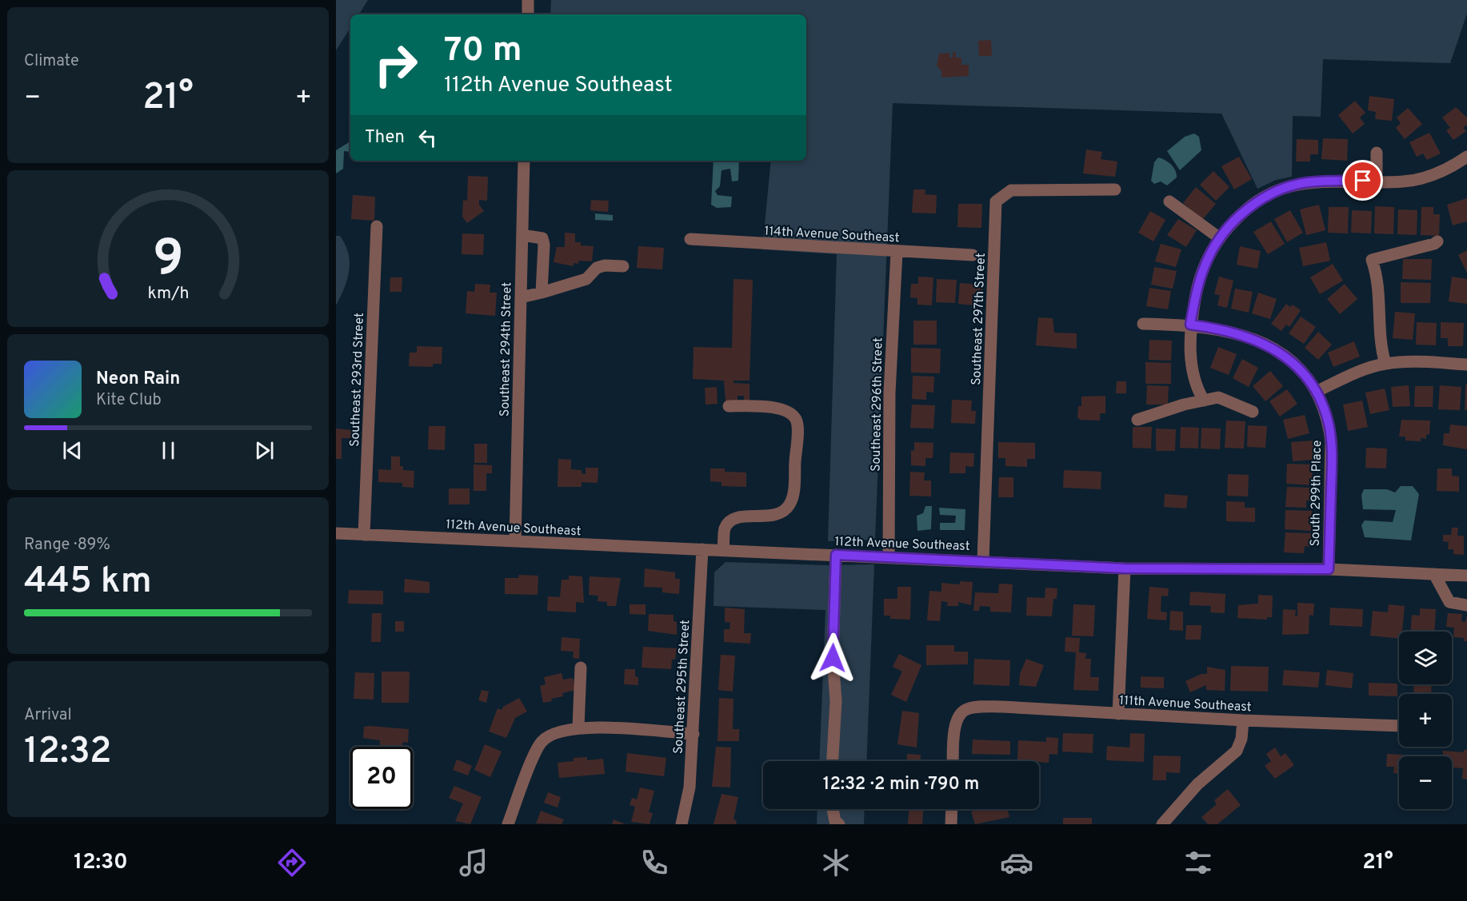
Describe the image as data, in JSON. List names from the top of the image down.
{
  "streets": {
    "street": [
      "114th Avenue Southeast",
      "Southeast 297th Street",
      "Southeast 294th Street",
      "Southeast 293rd Street",
      "Southeast 296th Street",
      "South 299th Place",
      "112th Avenue Southeast",
      "Southeast 295th Street",
      "111th Avenue Southeast"
    ]
  },
  "crossings": [
    ["114th Avenue Southeast", "Southeast 296th Street"],
    ["Southeast 297th Street", "112th Avenue Southeast"],
    ["Southeast 294th Street", "112th Avenue Southeast"],
    ["Southeast 293rd Street", "112th Avenue Southeast"],
    ["Southeast 296th Street", "112th Avenue Southeast"],
    ["South 299th Place", "112th Avenue Southeast"],
    ["112th Avenue Southeast", "Southeast 295th Street"]
  ],
  "page": {
    "tile": [
      "Climate",
      ["Range · 89%", "445 km"],
      ["Arrival", "12:32"]
    ],
    "turn": ["70 m", "112th Avenue Southeast"],
    "heat": ["−", "21°", "+"],
    "then": "Then",
    "song": ["Neon Rain", "Kite Club"],
    "map_buttons": ["+", "−"],
    "limit": "20",
    "trip": "12:32 · 2 min · 790 m",
    "tabs": ["12:30", "21°"],
    "gauge": ["9", "km/h"]
  }
}
